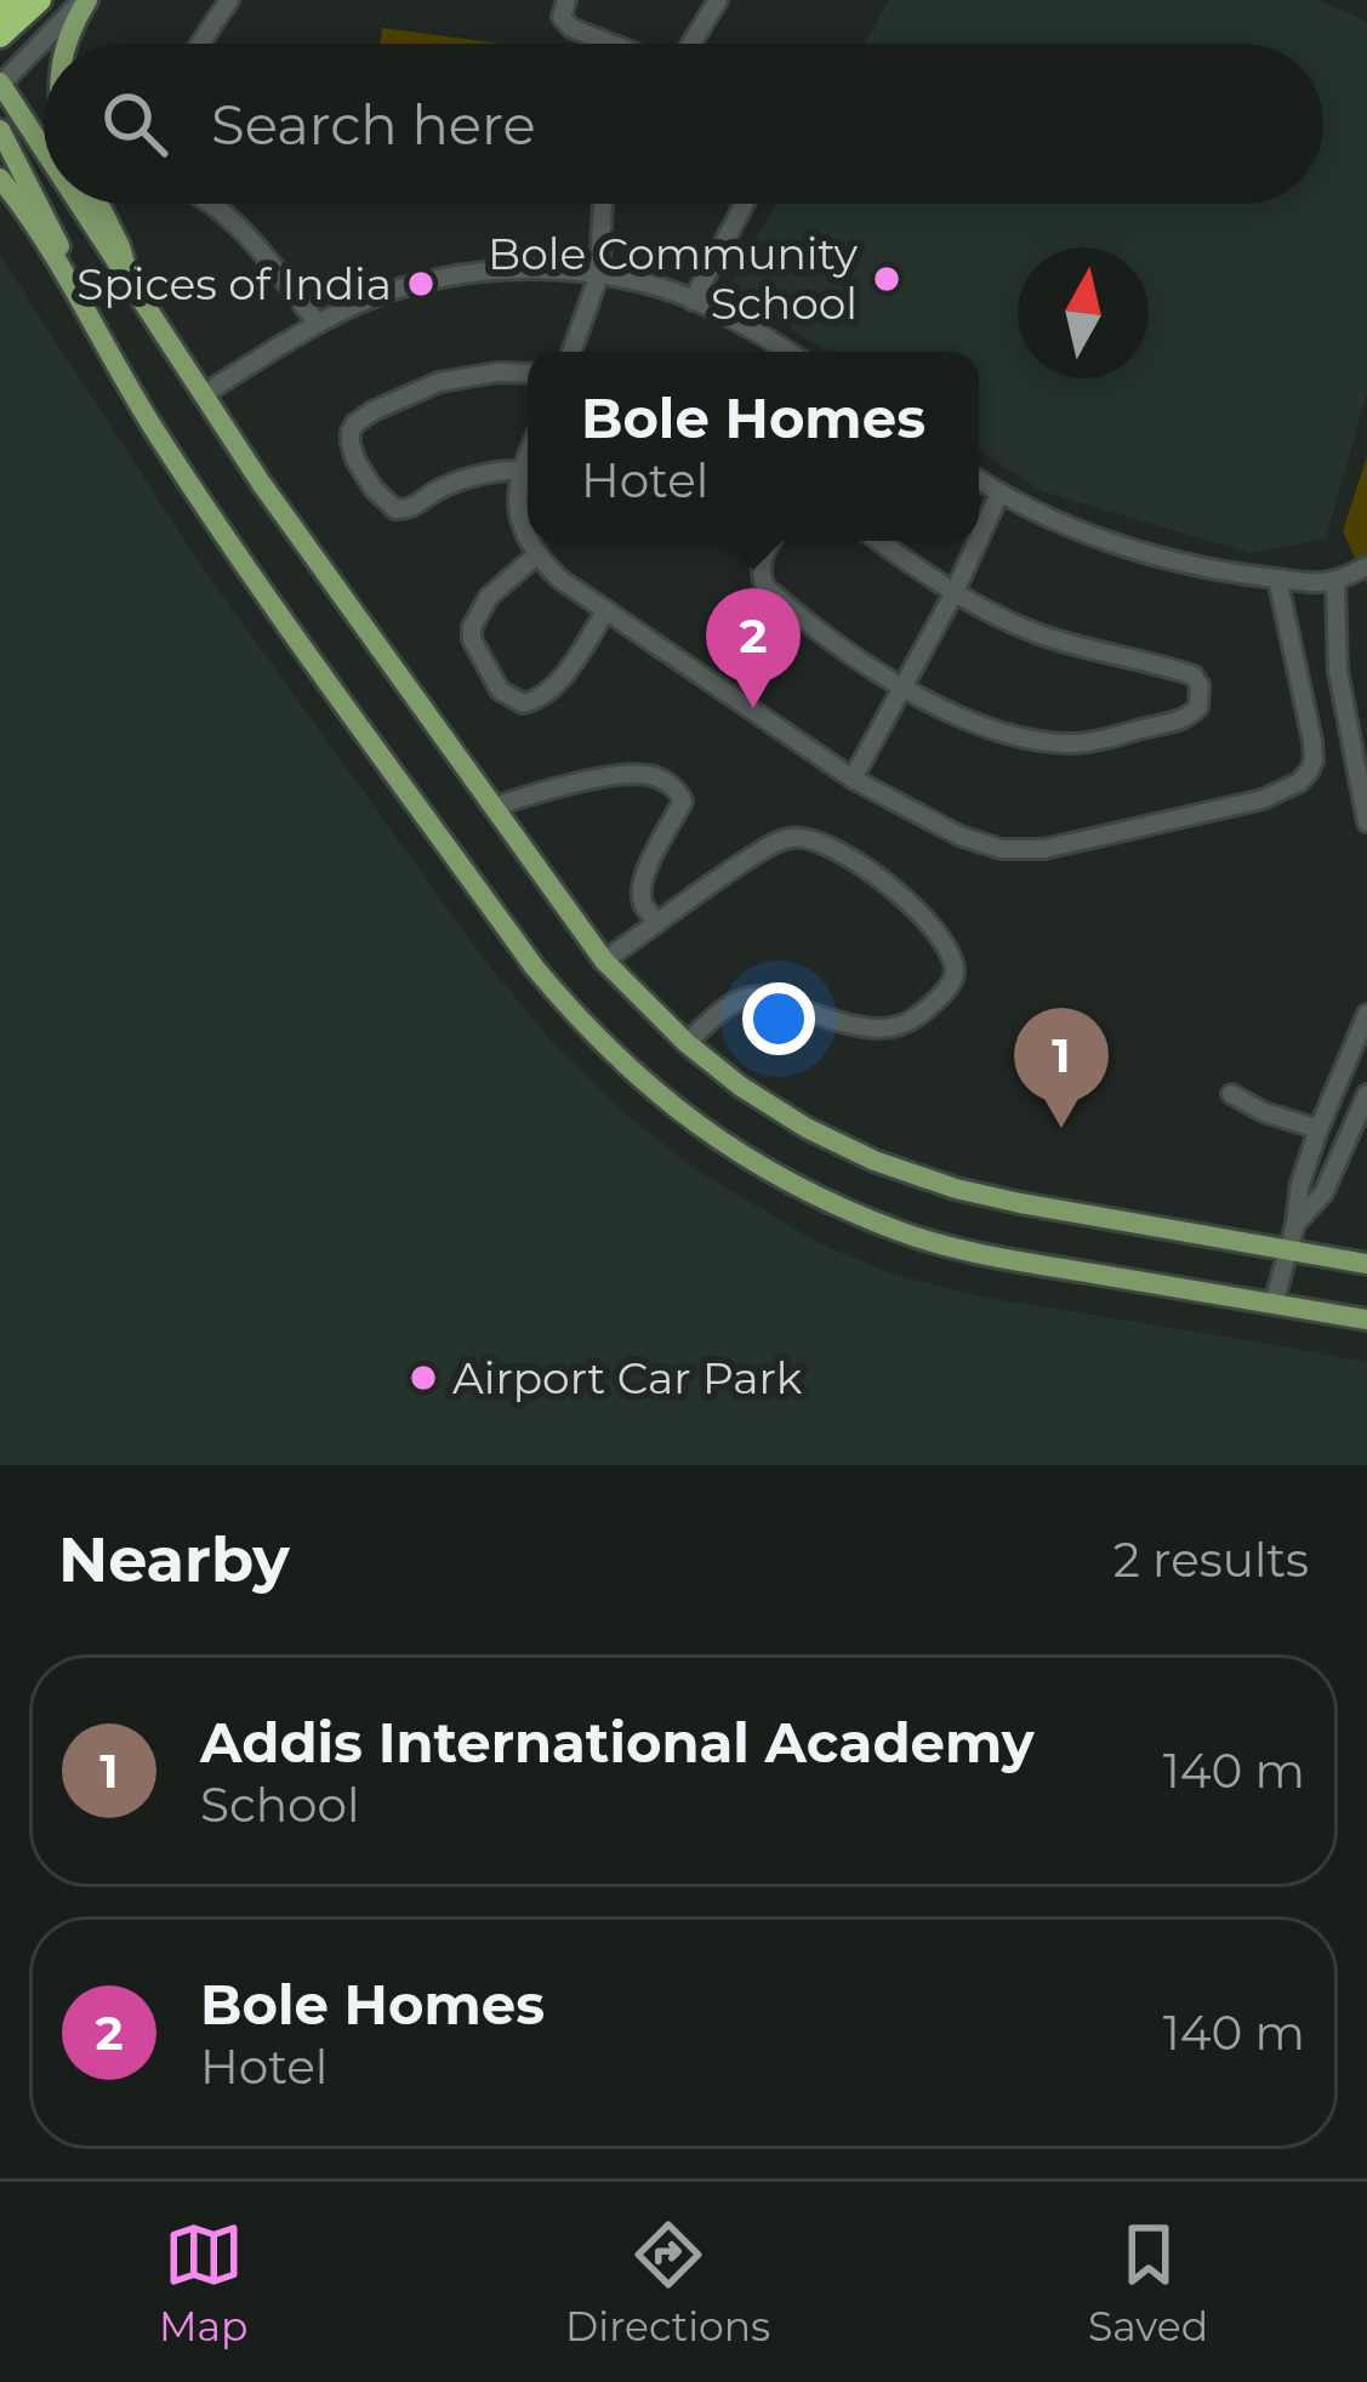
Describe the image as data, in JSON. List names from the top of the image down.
{
  "places": ["Bole Community School", "Spices of India", "Airport Car Park"],
  "north": "top",
  "page": {
    "search": "Search here",
    "popup": ["Bole Homes", "Hotel"],
    "pins": ["2", "1"],
    "heading": ["Nearby", "2 results"],
    "list": [
      {
        "mark": "1",
        "name": "Addis International Academy",
        "note": "School",
        "value": "140 m"
      },
      {
        "mark": "2",
        "name": "Bole Homes",
        "note": "Hotel",
        "value": "140 m"
      }
    ],
    "nav": ["Map", "Directions", "Saved"]
  }
}
